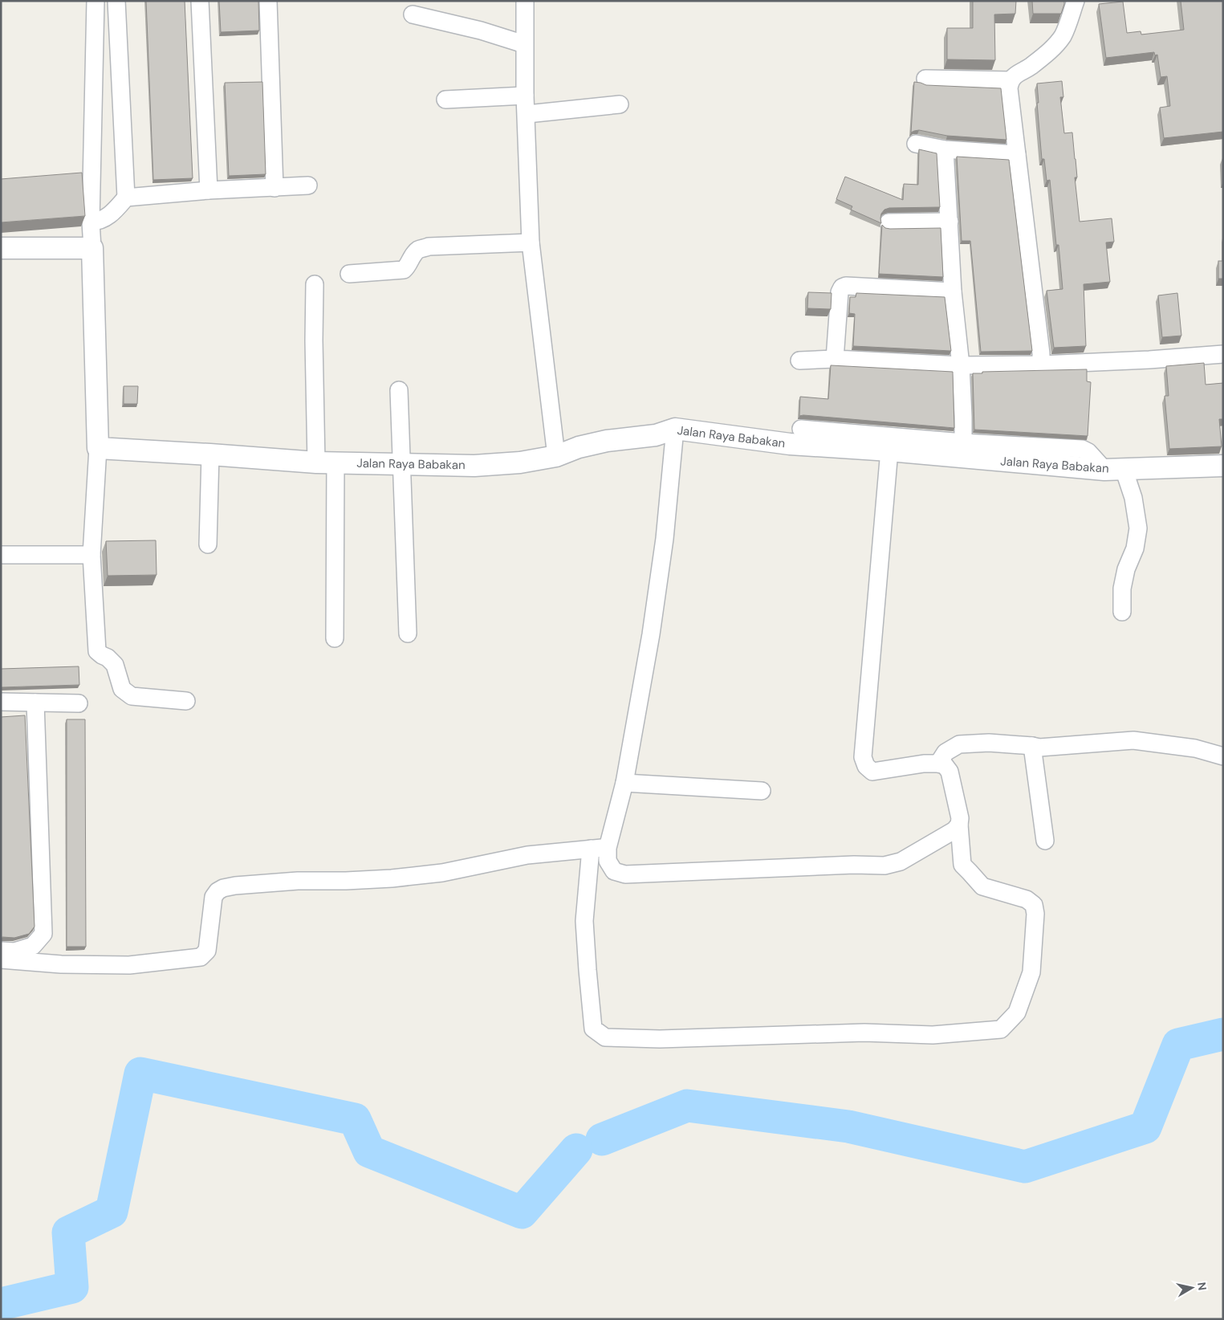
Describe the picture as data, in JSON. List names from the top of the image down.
{
  "streets": {
    "street": ["Jalan Raya Babakan"]
  },
  "north": "right"
}
